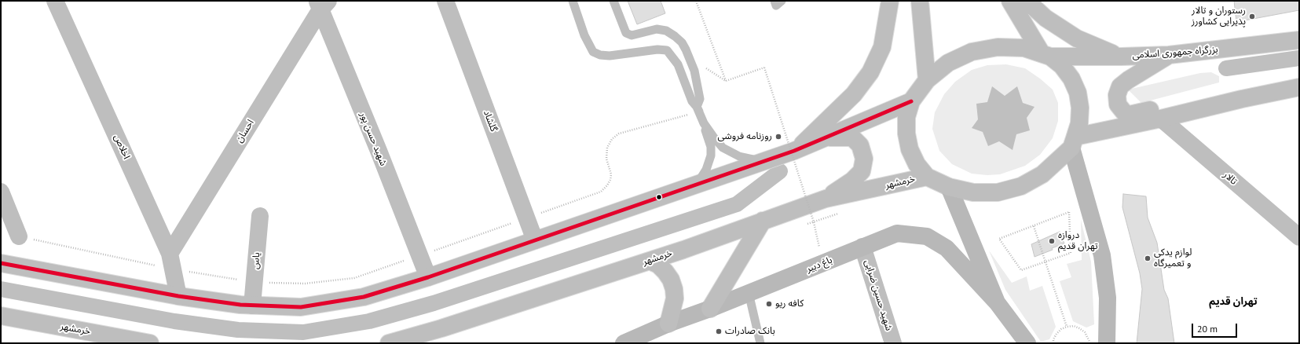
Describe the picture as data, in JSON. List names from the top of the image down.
{
  "streets": {
    "main road": [
      "بزرگراه جمهوری اسلامی",
      "گلشاد",
      "احسان",
      "شهید حسن پور",
      "اخلاص",
      "تالار",
      "خرمشهر",
      "یاس",
      "باغ دبیر",
      "شهید حسین ضرابی"
    ]
  },
  "crossings": [
    ["احسان", "شهید حسن پور"],
    ["احسان", "اخلاص"],
    ["باغ دبیر", "شهید حسین ضرابی"]
  ],
  "districts": ["تهران قدیم"],
  "places": [
    "رستوران و تالار پذیرایی کشاورز",
    "روزنامه فروشی",
    "دروازه تهران قدیم",
    "لوازم یدکی و تعمیرگاه",
    "کافه ریو",
    "بانک صادرات"
  ],
  "scale_bar": "20 m"
}
